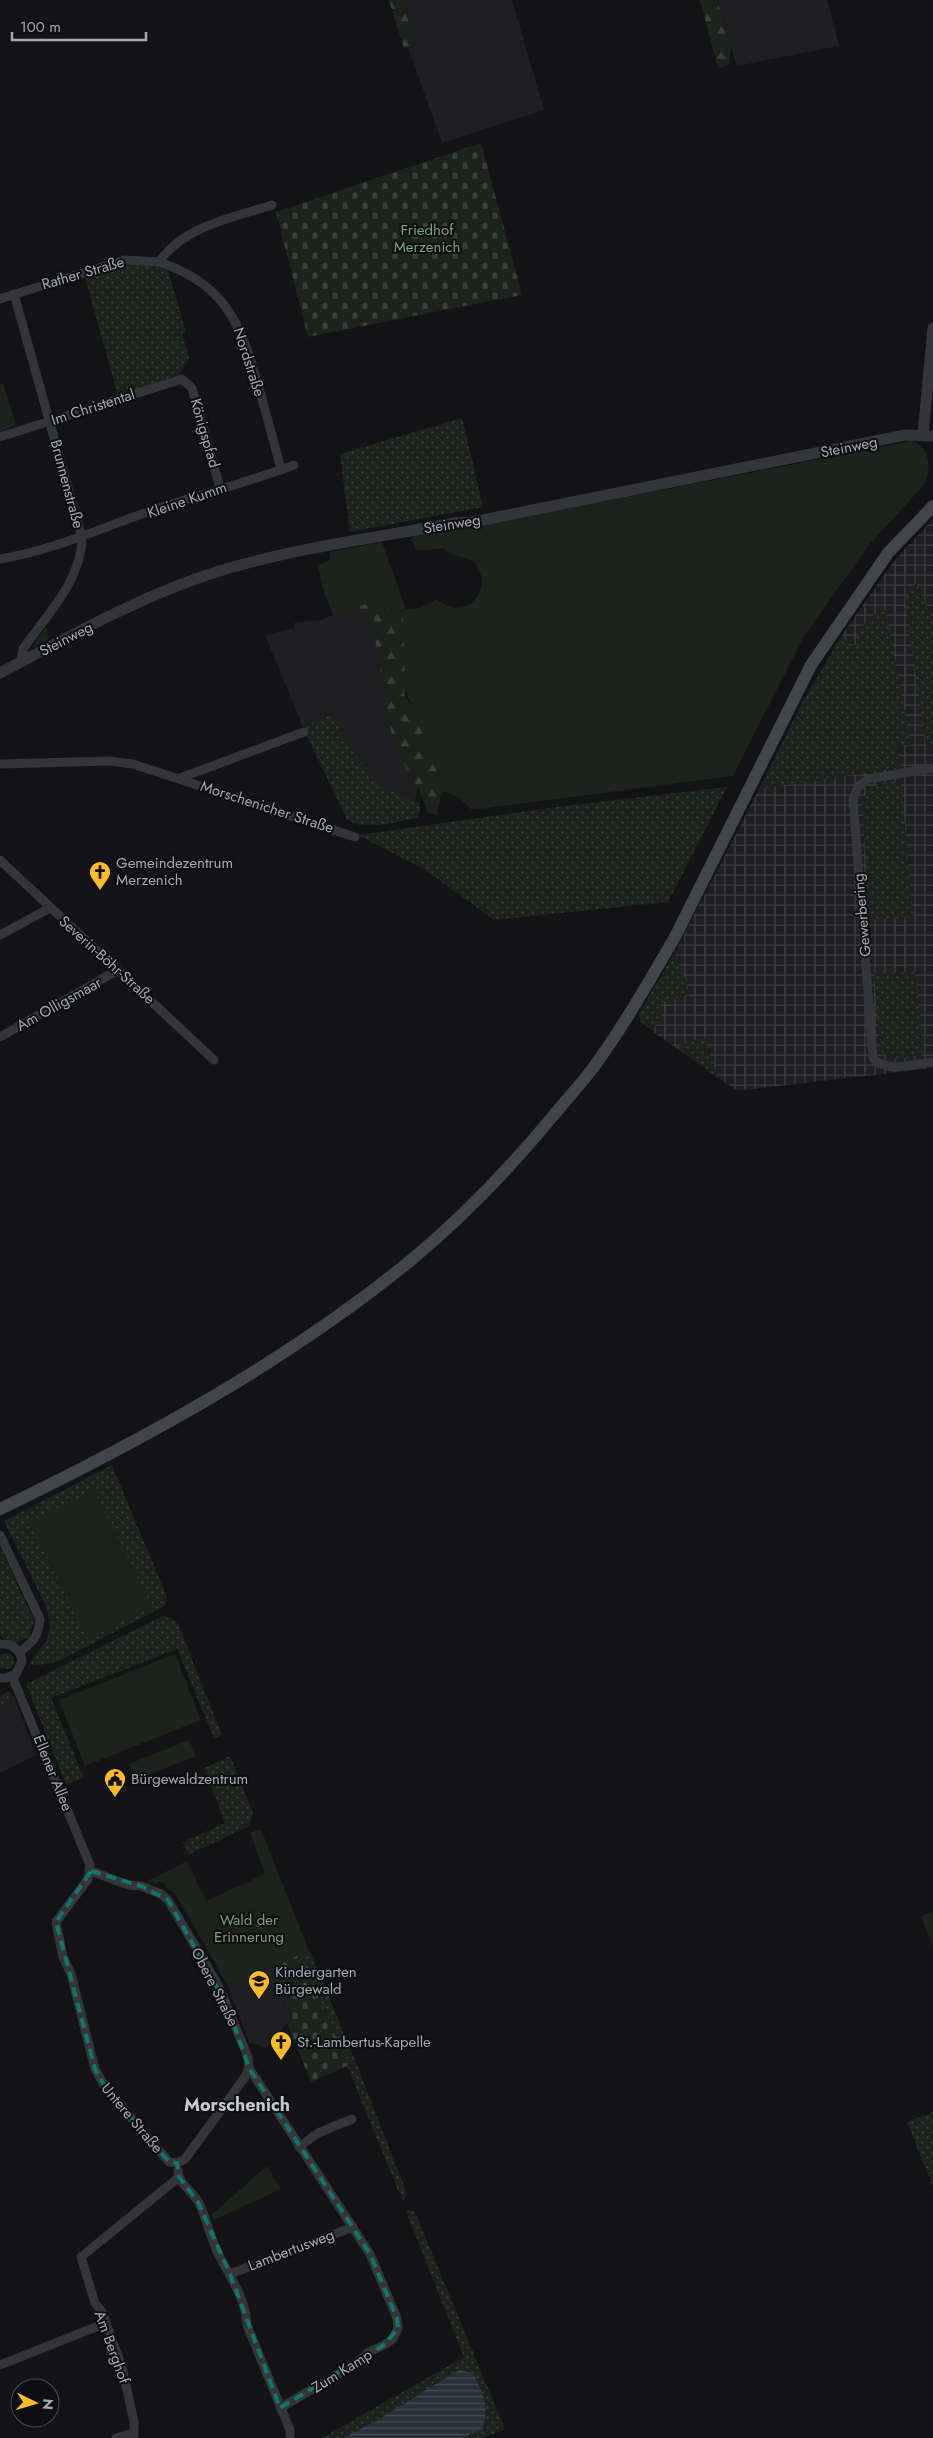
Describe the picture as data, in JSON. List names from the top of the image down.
{
  "streets": {
    "street": [
      "Rather Straße",
      "Nordstraße",
      "Im Christental",
      "Königspfad",
      "Steinweg",
      "Brunnenstraße",
      "Kleine Kumm",
      "Morschenicher Straße",
      "Gewerbering",
      "Severin-Böhr-Straße",
      "Am Olligsmaar",
      "Ellener Allee",
      "Obere Straße",
      "Untere Straße",
      "Lambertusweg",
      "Am Berghof",
      "Zum Kamp"
    ]
  },
  "crossings": [
    ["Rather Straße", "Nordstraße"],
    ["Rather Straße", "Brunnenstraße"],
    ["Nordstraße", "Kleine Kumm"],
    ["Im Christental", "Königspfad"],
    ["Im Christental", "Brunnenstraße"],
    ["Königspfad", "Kleine Kumm"],
    ["Steinweg", "Brunnenstraße"],
    ["Brunnenstraße", "Kleine Kumm"],
    ["Severin-Böhr-Straße", "Am Olligsmaar"],
    ["Ellener Allee", "Obere Straße"],
    ["Ellener Allee", "Untere Straße"],
    ["Obere Straße", "Untere Straße"],
    ["Obere Straße", "Lambertusweg"],
    ["Obere Straße", "Zum Kamp"],
    ["Untere Straße", "Lambertusweg"],
    ["Untere Straße", "Am Berghof"],
    ["Untere Straße", "Zum Kamp"]
  ],
  "districts": ["Morschenich"],
  "parks": ["Friedhof Merzenich", "Wald der Erinnerung"],
  "places": {
    "church": ["Gemeindezentrum Merzenich", "St.-Lambertus-Kapelle"],
    "public building": ["Bürgewaldzentrum"],
    "school or university": ["Kindergarten Bürgewald"]
  },
  "scale_bar": "100 m",
  "north": "right"
}
